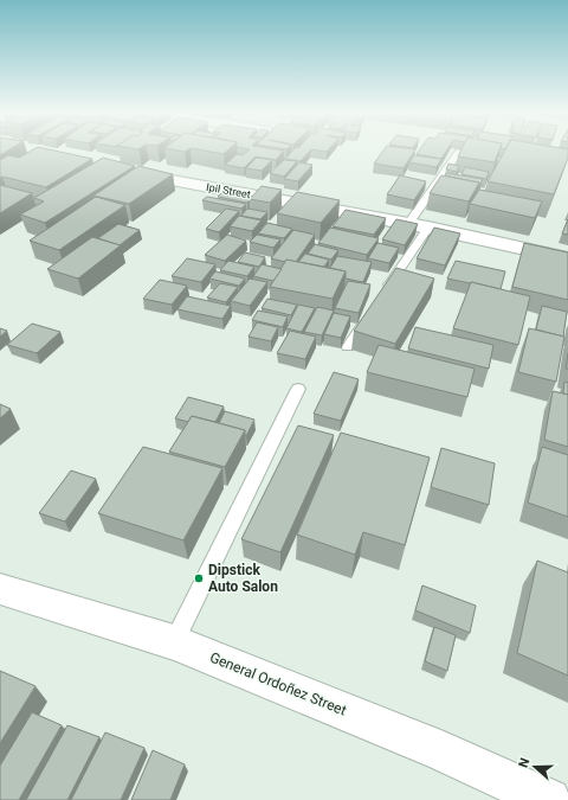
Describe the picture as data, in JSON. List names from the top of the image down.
{
  "streets": {
    "street": ["Ipil Street", "General Ordoñez Street"]
  },
  "places": ["Dipstick Auto Salon"],
  "north": "left"
}
